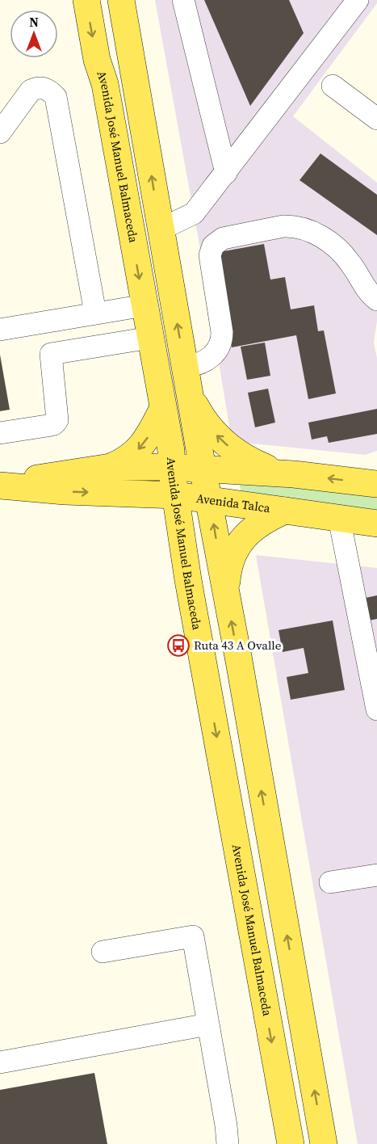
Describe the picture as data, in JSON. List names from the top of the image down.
{
  "streets": {
    "main road": ["Avenida José Manuel Balmaceda", "Avenida Talca"]
  },
  "crossings": [
    ["Avenida José Manuel Balmaceda", "Avenida Talca"]
  ],
  "places": {
    "bus stop": ["Ruta 43 A Ovalle"]
  },
  "north": "top"
}
